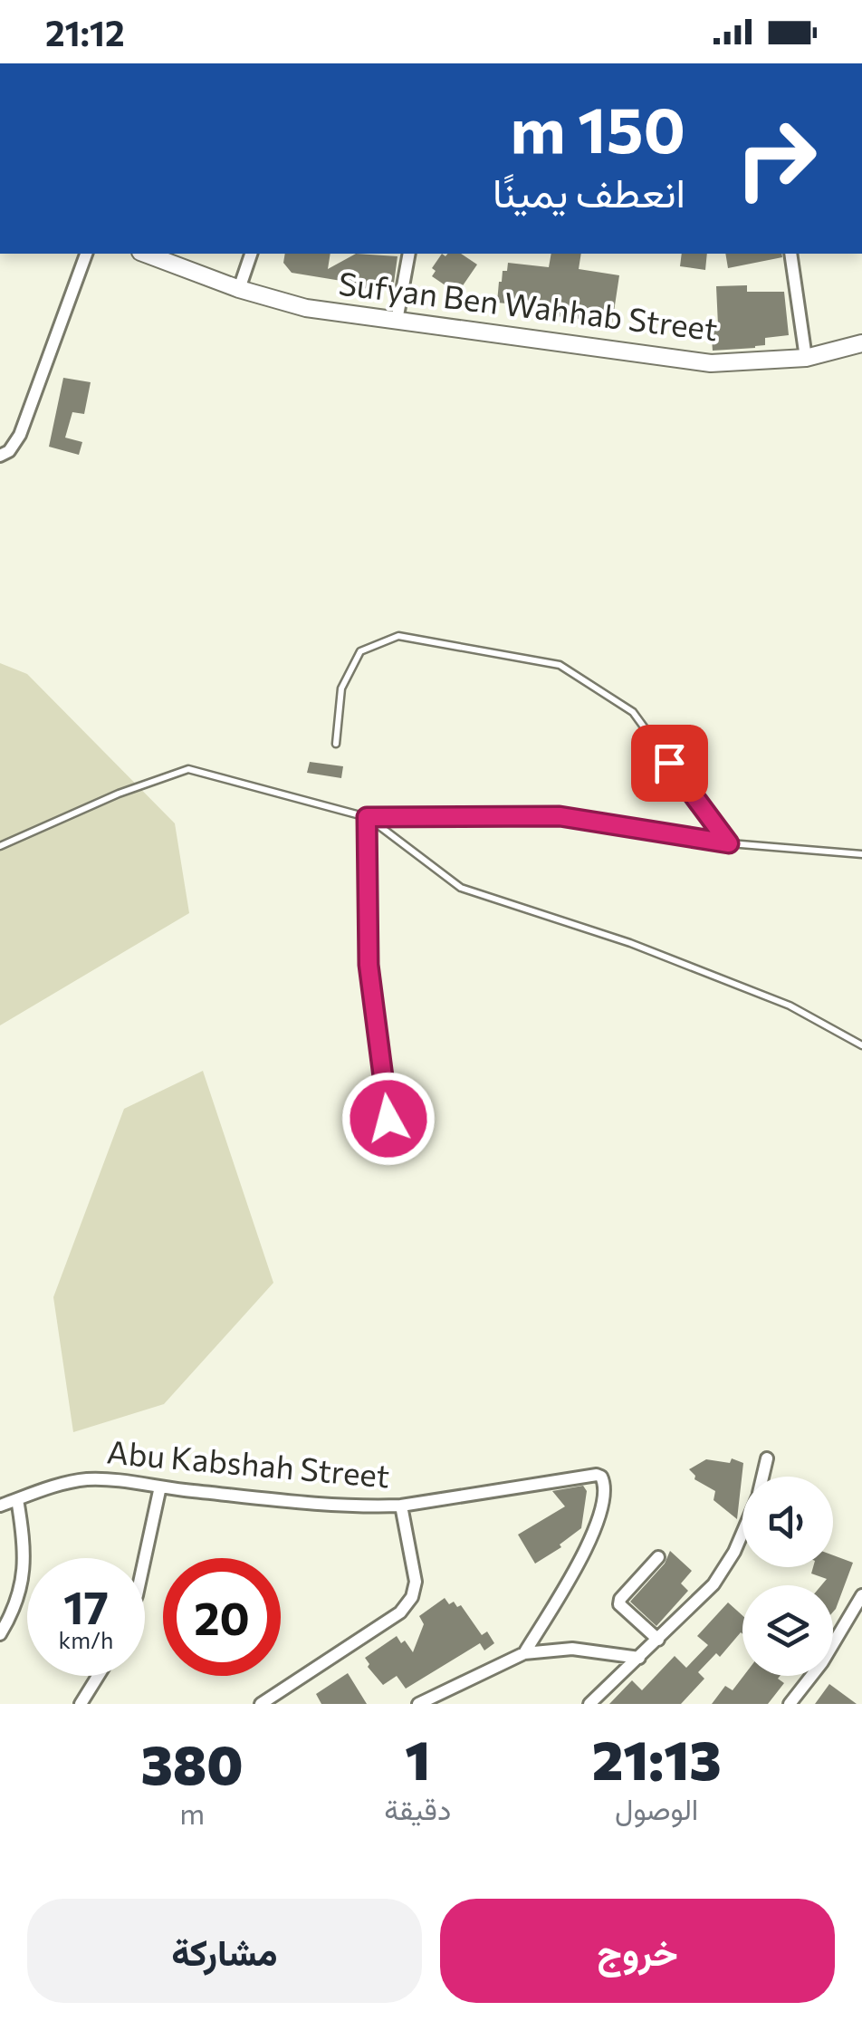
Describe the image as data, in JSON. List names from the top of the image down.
{
  "streets": {
    "street": ["Sufyan Ben Wahhab Street", "Abu Kabshah Street"]
  },
  "page": {
    "status": "21:12",
    "turn": ["150 m", "انعطف يمينًا"],
    "speed": "17 km/h",
    "limit": "20",
    "eta": [
      "21:13",
      "الوصول",
      "1",
      "دقيقة",
      "380",
      "m"
    ],
    "buttons": ["خروج", "مشاركة"]
  }
}
